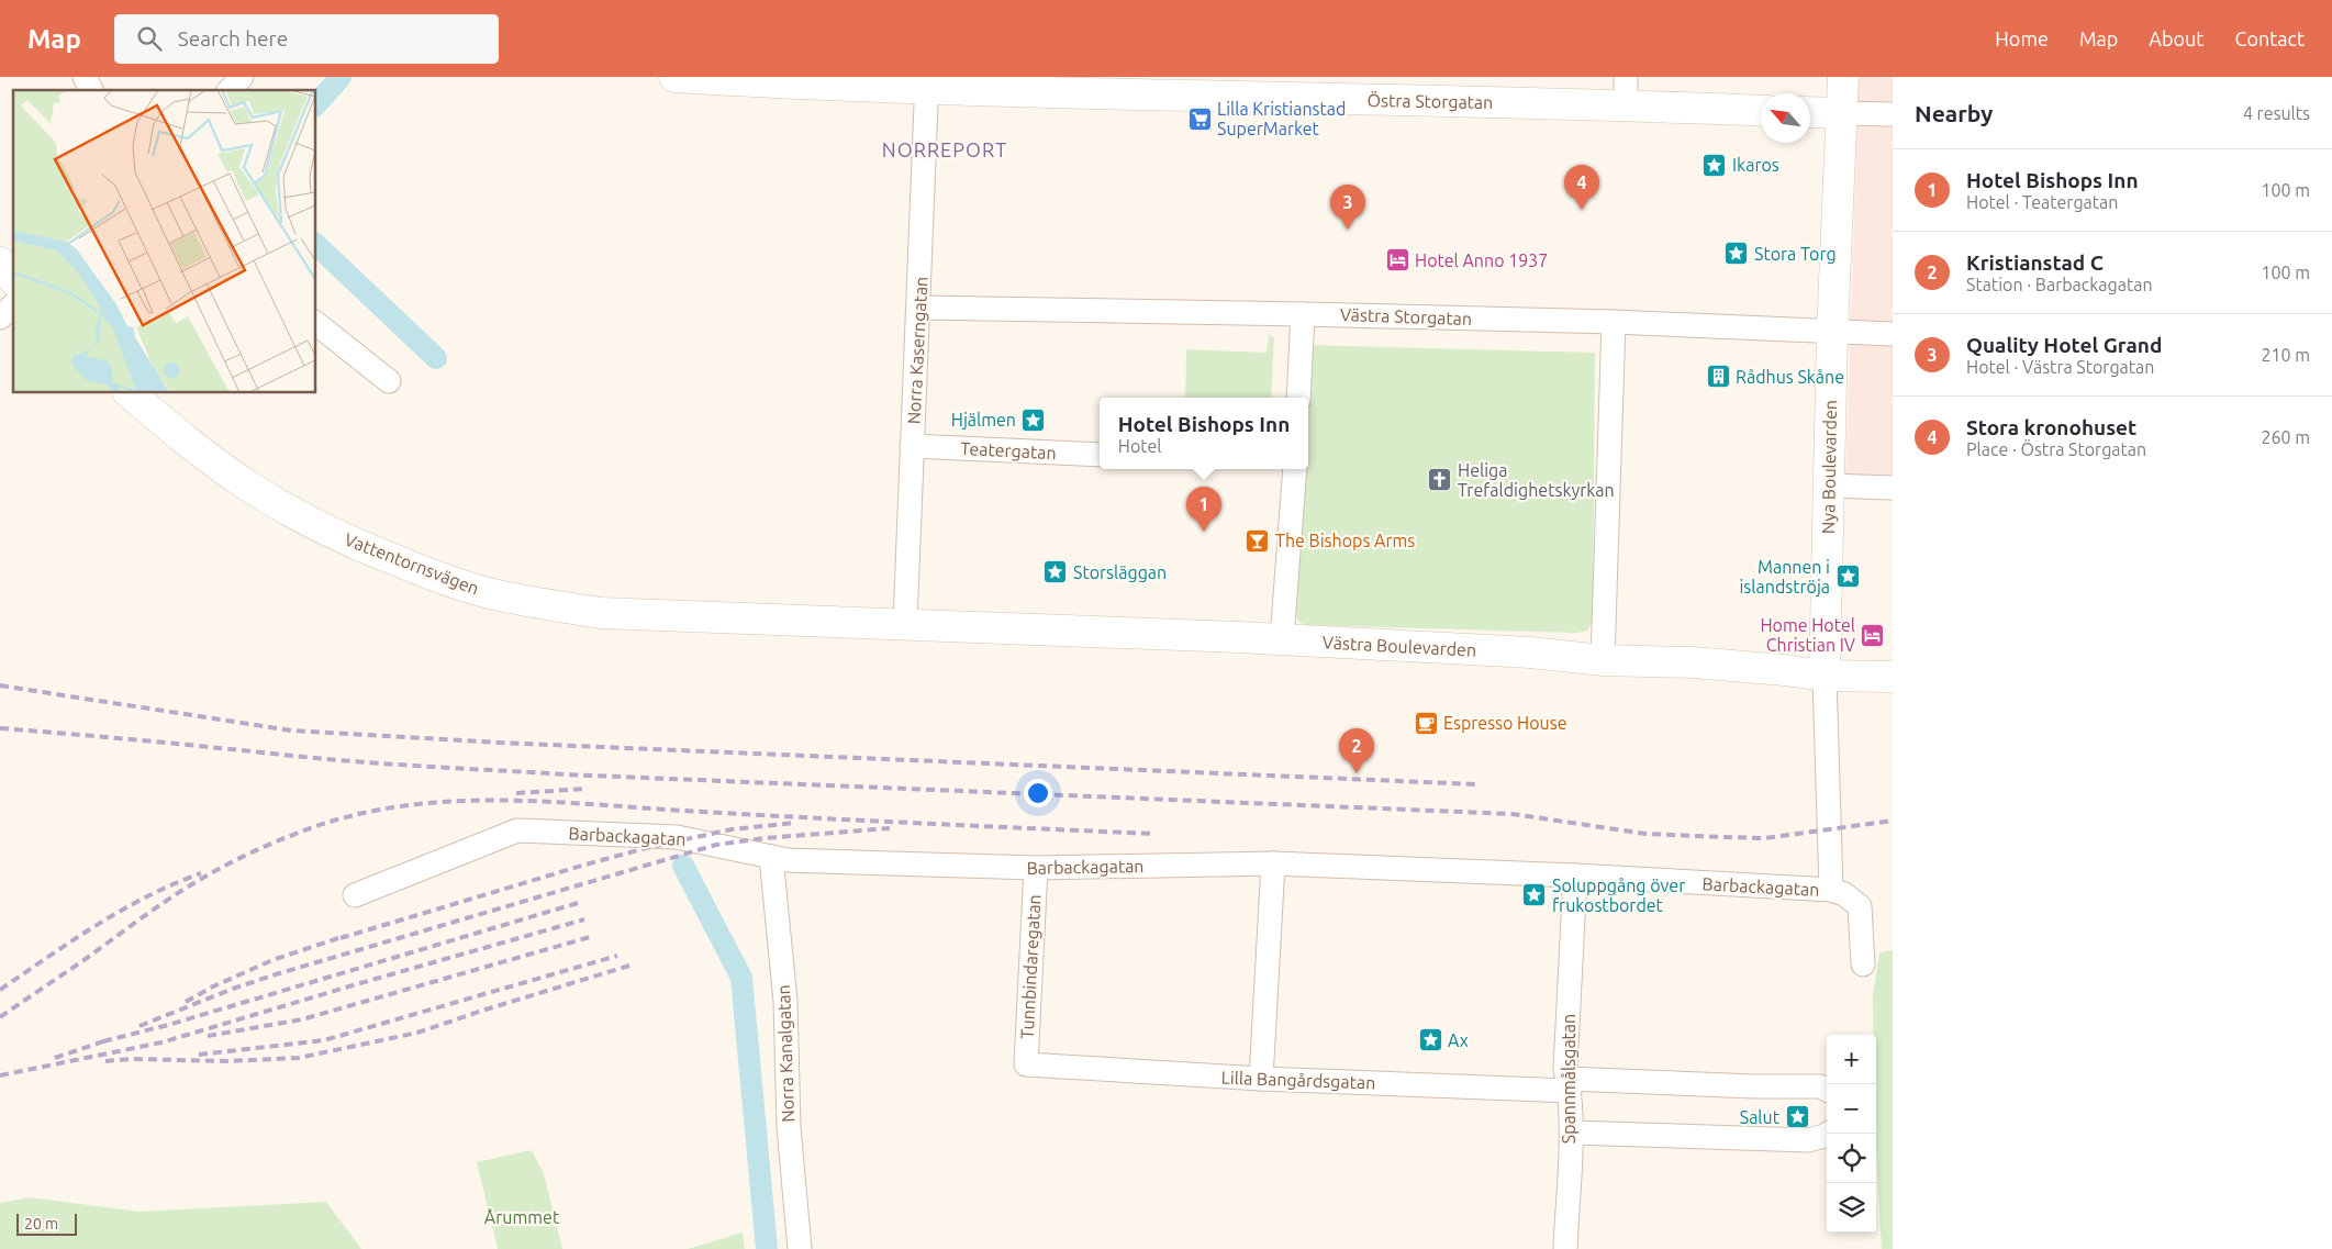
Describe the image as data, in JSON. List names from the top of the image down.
{
  "streets": {
    "street": [
      "Östra Storgatan",
      "Västra Storgatan",
      "Norra Kaserngatan",
      "Teatergatan",
      "Nya Boulevarden",
      "Vattentornsvägen",
      "Västra Boulevarden",
      "Barbackagatan",
      "Tunnbindaregatan",
      "Norra Kanalgatan",
      "Spannmålsgatan",
      "Lilla Bangårdsgatan"
    ]
  },
  "crossings": [
    ["Östra Storgatan", "Norra Kaserngatan"],
    ["Västra Storgatan", "Norra Kaserngatan"],
    ["Västra Storgatan", "Nya Boulevarden"],
    ["Norra Kaserngatan", "Teatergatan"],
    ["Norra Kaserngatan", "Vattentornsvägen"],
    ["Norra Kaserngatan", "Västra Boulevarden"],
    ["Nya Boulevarden", "Västra Boulevarden"],
    ["Nya Boulevarden", "Barbackagatan"],
    ["Vattentornsvägen", "Västra Boulevarden"],
    ["Barbackagatan", "Tunnbindaregatan"],
    ["Barbackagatan", "Norra Kanalgatan"],
    ["Barbackagatan", "Spannmålsgatan"],
    ["Tunnbindaregatan", "Lilla Bangårdsgatan"],
    ["Spannmålsgatan", "Lilla Bangårdsgatan"]
  ],
  "districts": ["NORREPORT"],
  "parks": ["Årummet"],
  "places": {
    "supermarket": ["Lilla Kristianstad SuperMarket"],
    "place": [
      "Ikaros",
      "Stora Torg",
      "Hjälmen",
      "Storsläggan",
      "Mannen i islandströja",
      "Soluppgång över frukostbordet",
      "Ax",
      "Salut"
    ],
    "hotel": ["Hotel Anno 1937", "Home Hotel Christian IV"],
    "building": ["Rådhus Skåne"],
    "church": ["Heliga Trefaldighetskyrkan"],
    "bar": ["The Bishops Arms"],
    "cafe": ["Espresso House"]
  },
  "scale_bar": "20 m",
  "north": "top left",
  "page": {
    "header": "Map",
    "search": "Search here",
    "nav": [
      "Home",
      "Map",
      "About",
      "Contact"
    ],
    "heading": ["Nearby", "4 results"],
    "list": [
      {
        "mark": "1",
        "name": "Hotel Bishops Inn",
        "note": "Hotel · Teatergatan",
        "value": "100 m"
      },
      {
        "mark": "2",
        "name": "Kristianstad C",
        "note": "Station · Barbackagatan",
        "value": "100 m"
      },
      {
        "mark": "3",
        "name": "Quality Hotel Grand",
        "note": "Hotel · Västra Storgatan",
        "value": "210 m"
      },
      {
        "mark": "4",
        "name": "Stora kronohuset",
        "note": "Place · Östra Storgatan",
        "value": "260 m"
      }
    ],
    "pins": [
      "4",
      "3",
      "1",
      "2"
    ],
    "popup": ["Hotel Bishops Inn", "Hotel"],
    "map_buttons": ["+", "−"],
    "scale": "20 m"
  }
}
